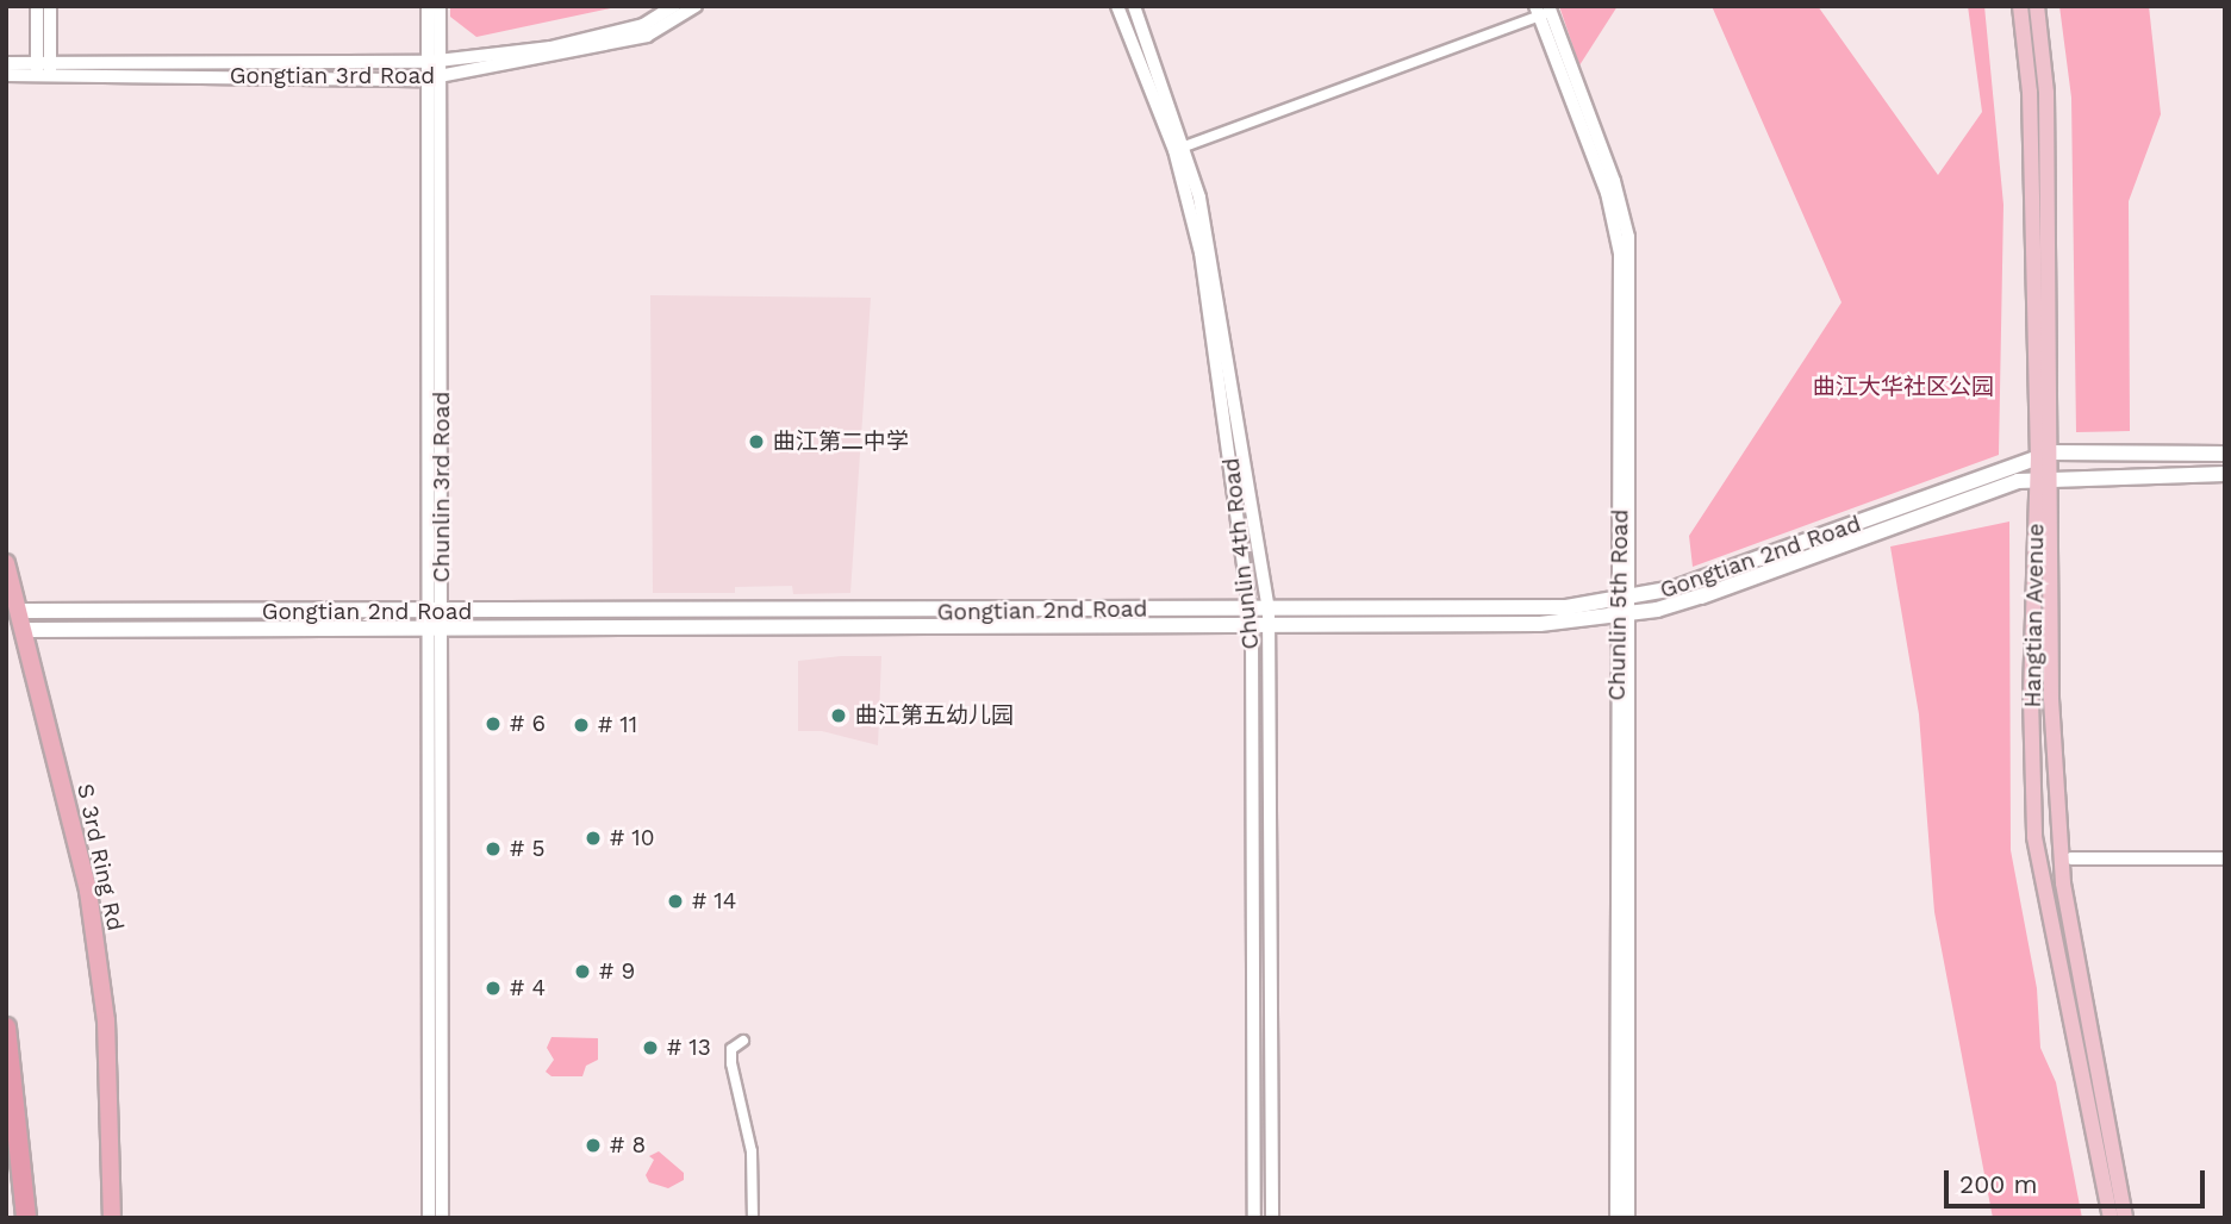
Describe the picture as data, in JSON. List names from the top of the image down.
{
  "streets": {
    "highway": ["S 3rd Ring Rd"],
    "main road": ["Gongtian 2nd Road", "Hangtian Avenue"],
    "street": [
      "Gongtian 3rd Road",
      "Chunlin 3rd Road",
      "Chunlin 4th Road",
      "Chunlin 5th Road"
    ]
  },
  "crossings": [
    ["Gongtian 3rd Road", "Chunlin 3rd Road"],
    ["Chunlin 3rd Road", "Gongtian 2nd Road"],
    ["Chunlin 4th Road", "Gongtian 2nd Road"],
    ["Gongtian 2nd Road", "Chunlin 5th Road"],
    ["Gongtian 2nd Road", "Hangtian Avenue"],
    ["Gongtian 2nd Road", "S 3rd Ring Rd"]
  ],
  "parks": ["曲江大华社区公园"],
  "places": [
    "曲江第二中学",
    "曲江第五幼儿园",
    "# 6",
    "# 11",
    "# 10",
    "# 5",
    "# 14",
    "# 9",
    "# 4",
    "# 13",
    "# 8"
  ],
  "scale_bar": "200 m"
}
